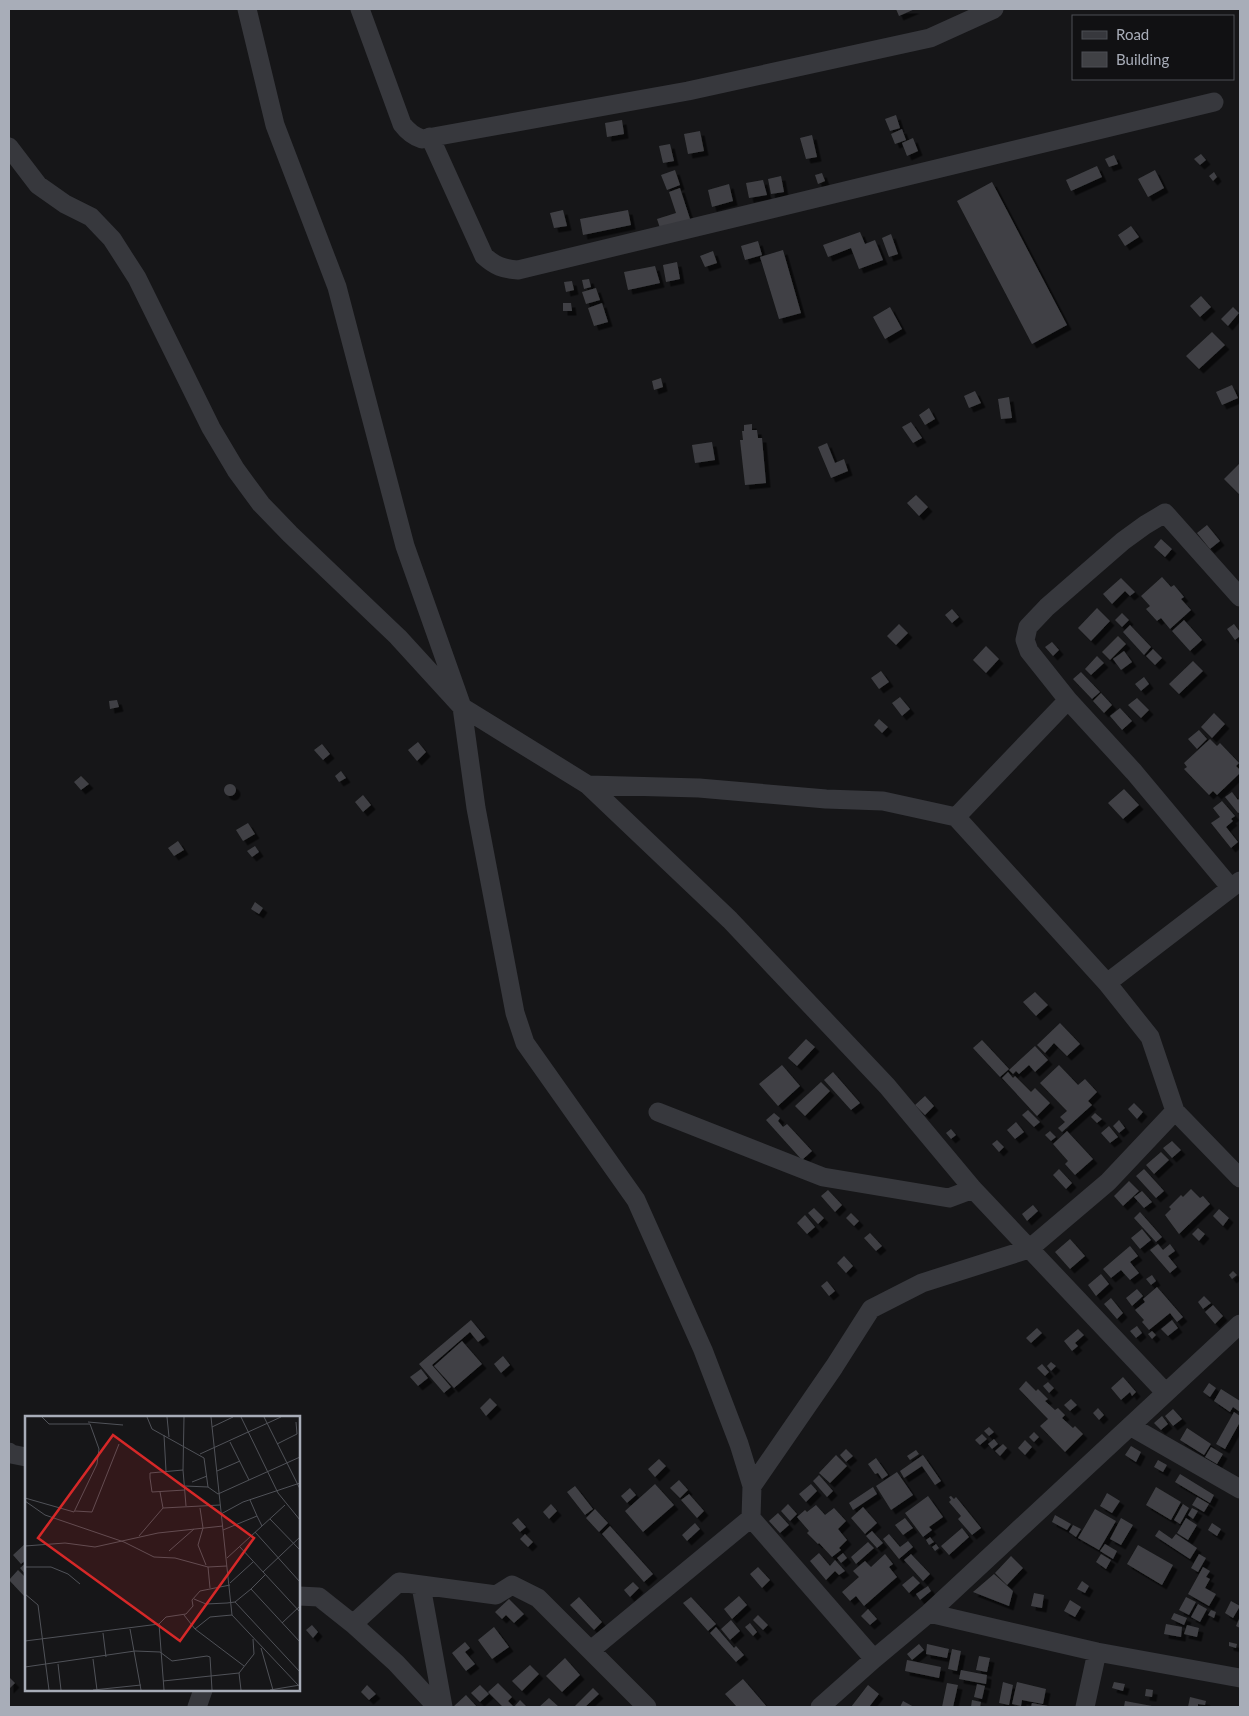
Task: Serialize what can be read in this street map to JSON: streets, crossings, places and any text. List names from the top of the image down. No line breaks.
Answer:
{"legend":["Road","Building"]}
